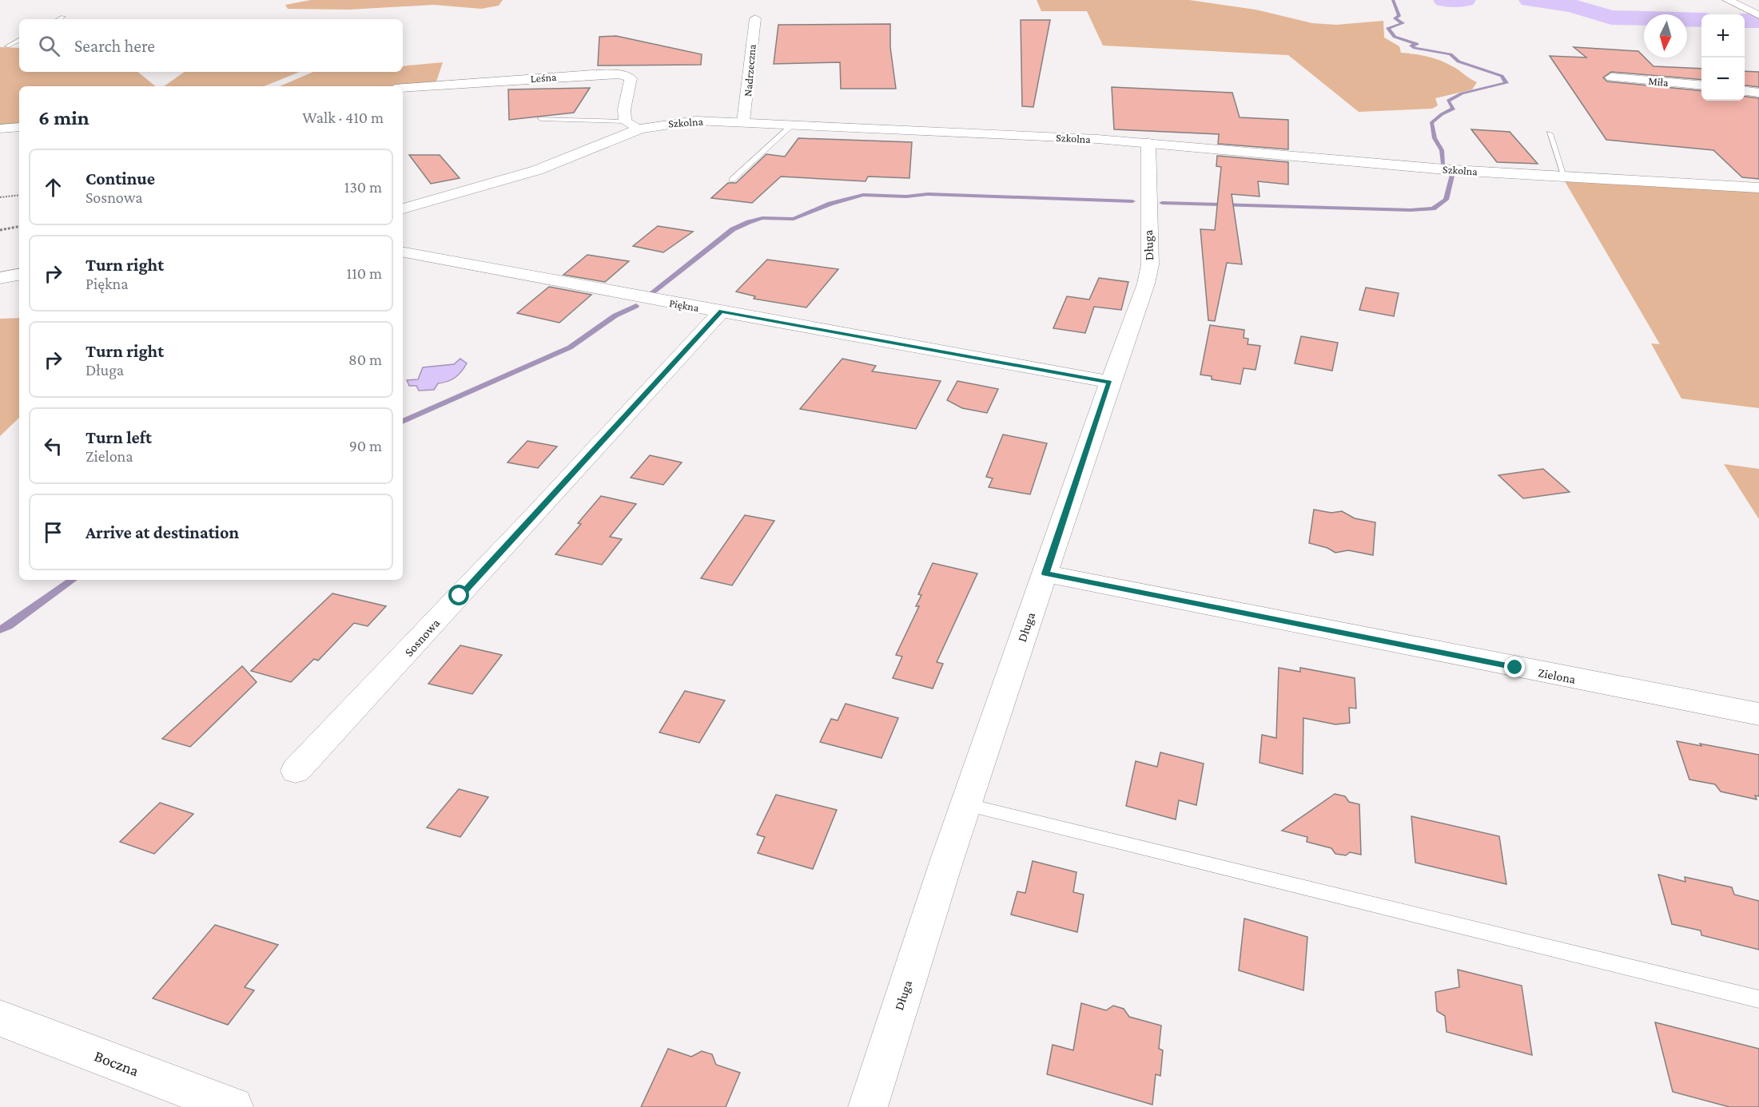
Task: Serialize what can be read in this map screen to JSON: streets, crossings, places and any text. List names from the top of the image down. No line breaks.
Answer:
{"streets":{"street":["Nadrzeczna","Leśna","Miła","Szkolna","Długa","Piękna","Sosnowa","Zielona","Boczna"]},"crossings":[["Nadrzeczna","Szkolna"],["Szkolna","Długa"],["Długa","Piękna"],["Długa","Zielona"],["Piękna","Sosnowa"]],"north":"bottom","page":{"map_buttons":["+","−"],"search":"Search here","heading":["6 min","Walk · 410 m"],"list":[["Continue","Sosnowa","130 m"],["Turn right","Piękna","110 m"],["Turn right","Długa","80 m"],["Turn left","Zielona","90 m"],"Arrive at destination"]}}
